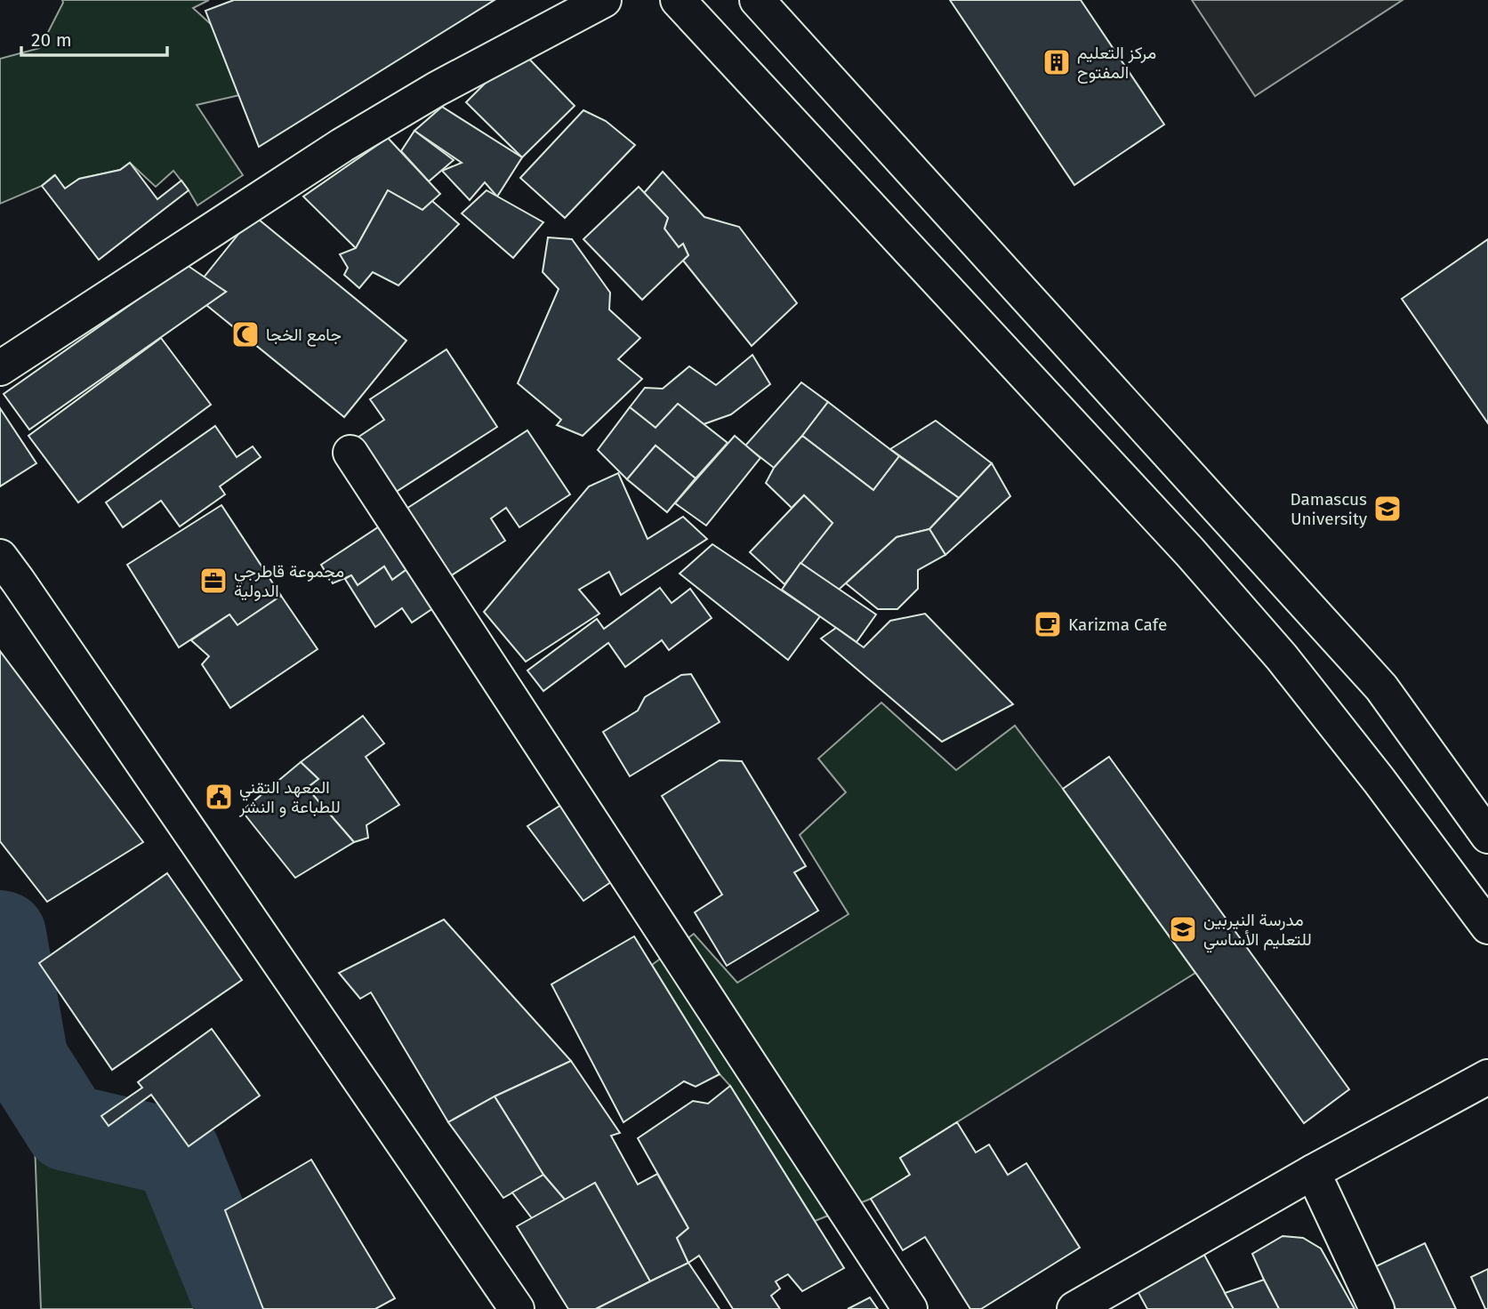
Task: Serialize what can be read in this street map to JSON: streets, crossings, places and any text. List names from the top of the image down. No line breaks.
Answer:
{"places":{"building":["مركز التعليم المفتوح"],"mosque":["جامع الخجا"],"school or university":["Damascus University","مدرسة النيربين للتعليم الأساسي"],"office":["مجموعة قاطرجي الدولية"],"cafe":["Karizma Cafe"],"public building":["المعهد التقني للطباعة و النشر"]},"scale_bar":"20 m"}
